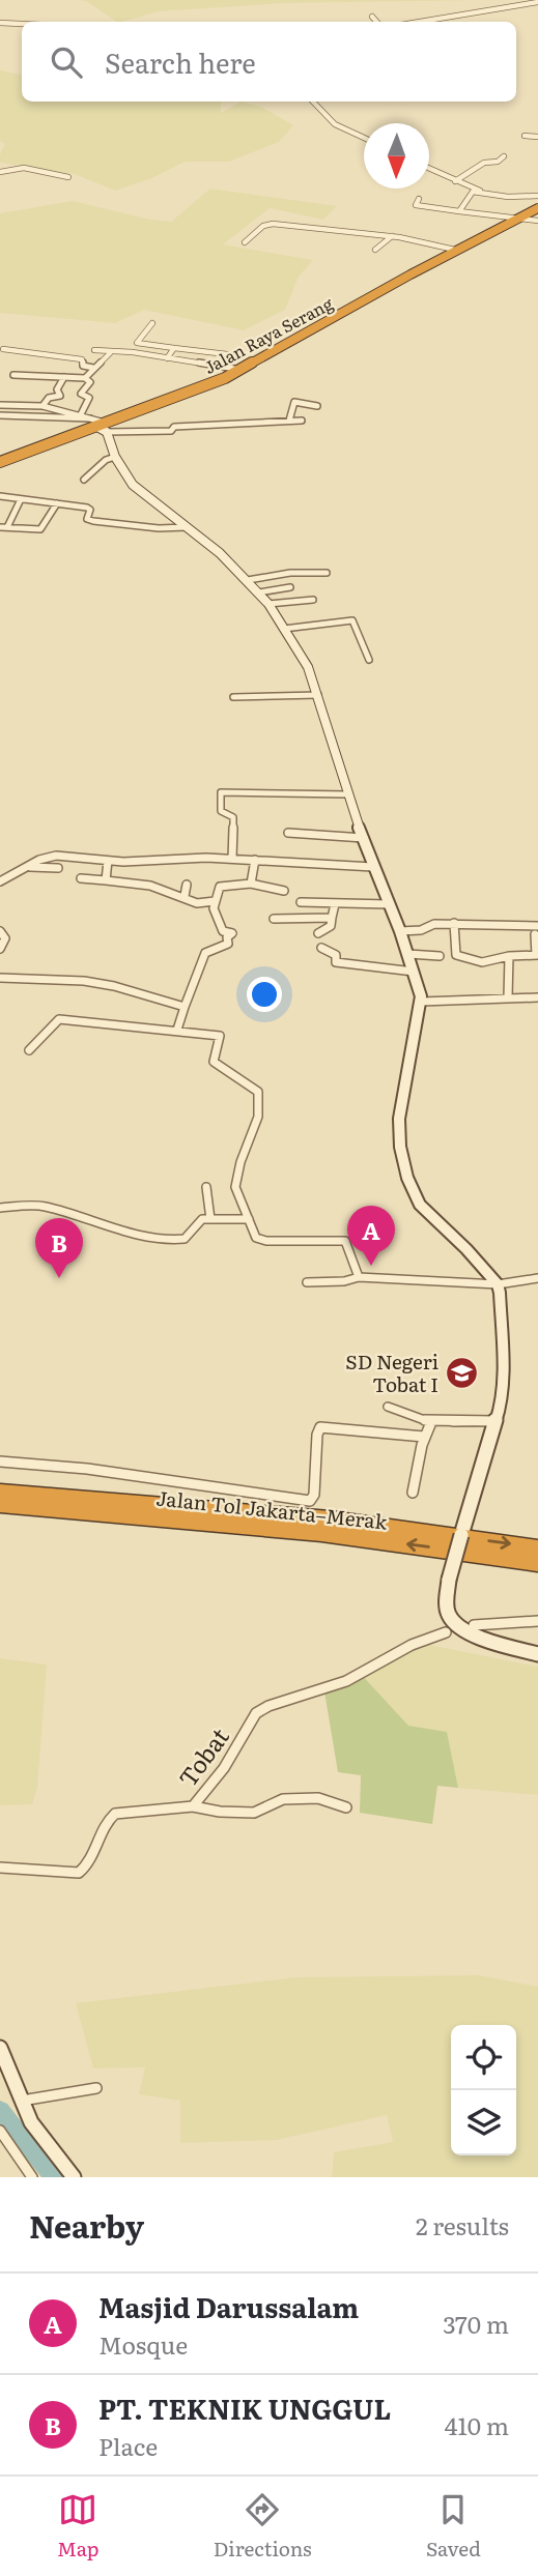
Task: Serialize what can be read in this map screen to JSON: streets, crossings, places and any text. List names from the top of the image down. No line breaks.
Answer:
{"streets":{"highway":["Jalan Raya Serang","Jalan Tol Jakarta–Merak"],"street":["Tobat"]},"places":{"school or university":["SD Negeri Tobat I"]},"north":"bottom","page":{"search":"Search here","pins":["A","B"],"heading":["Nearby","2 results"],"list":[{"mark":"A","name":"Masjid Darussalam","note":"Mosque","value":"370 m"},{"mark":"B","name":"PT. TEKNIK UNGGUL","note":"Place","value":"410 m"}],"nav":["Map","Directions","Saved"]}}
